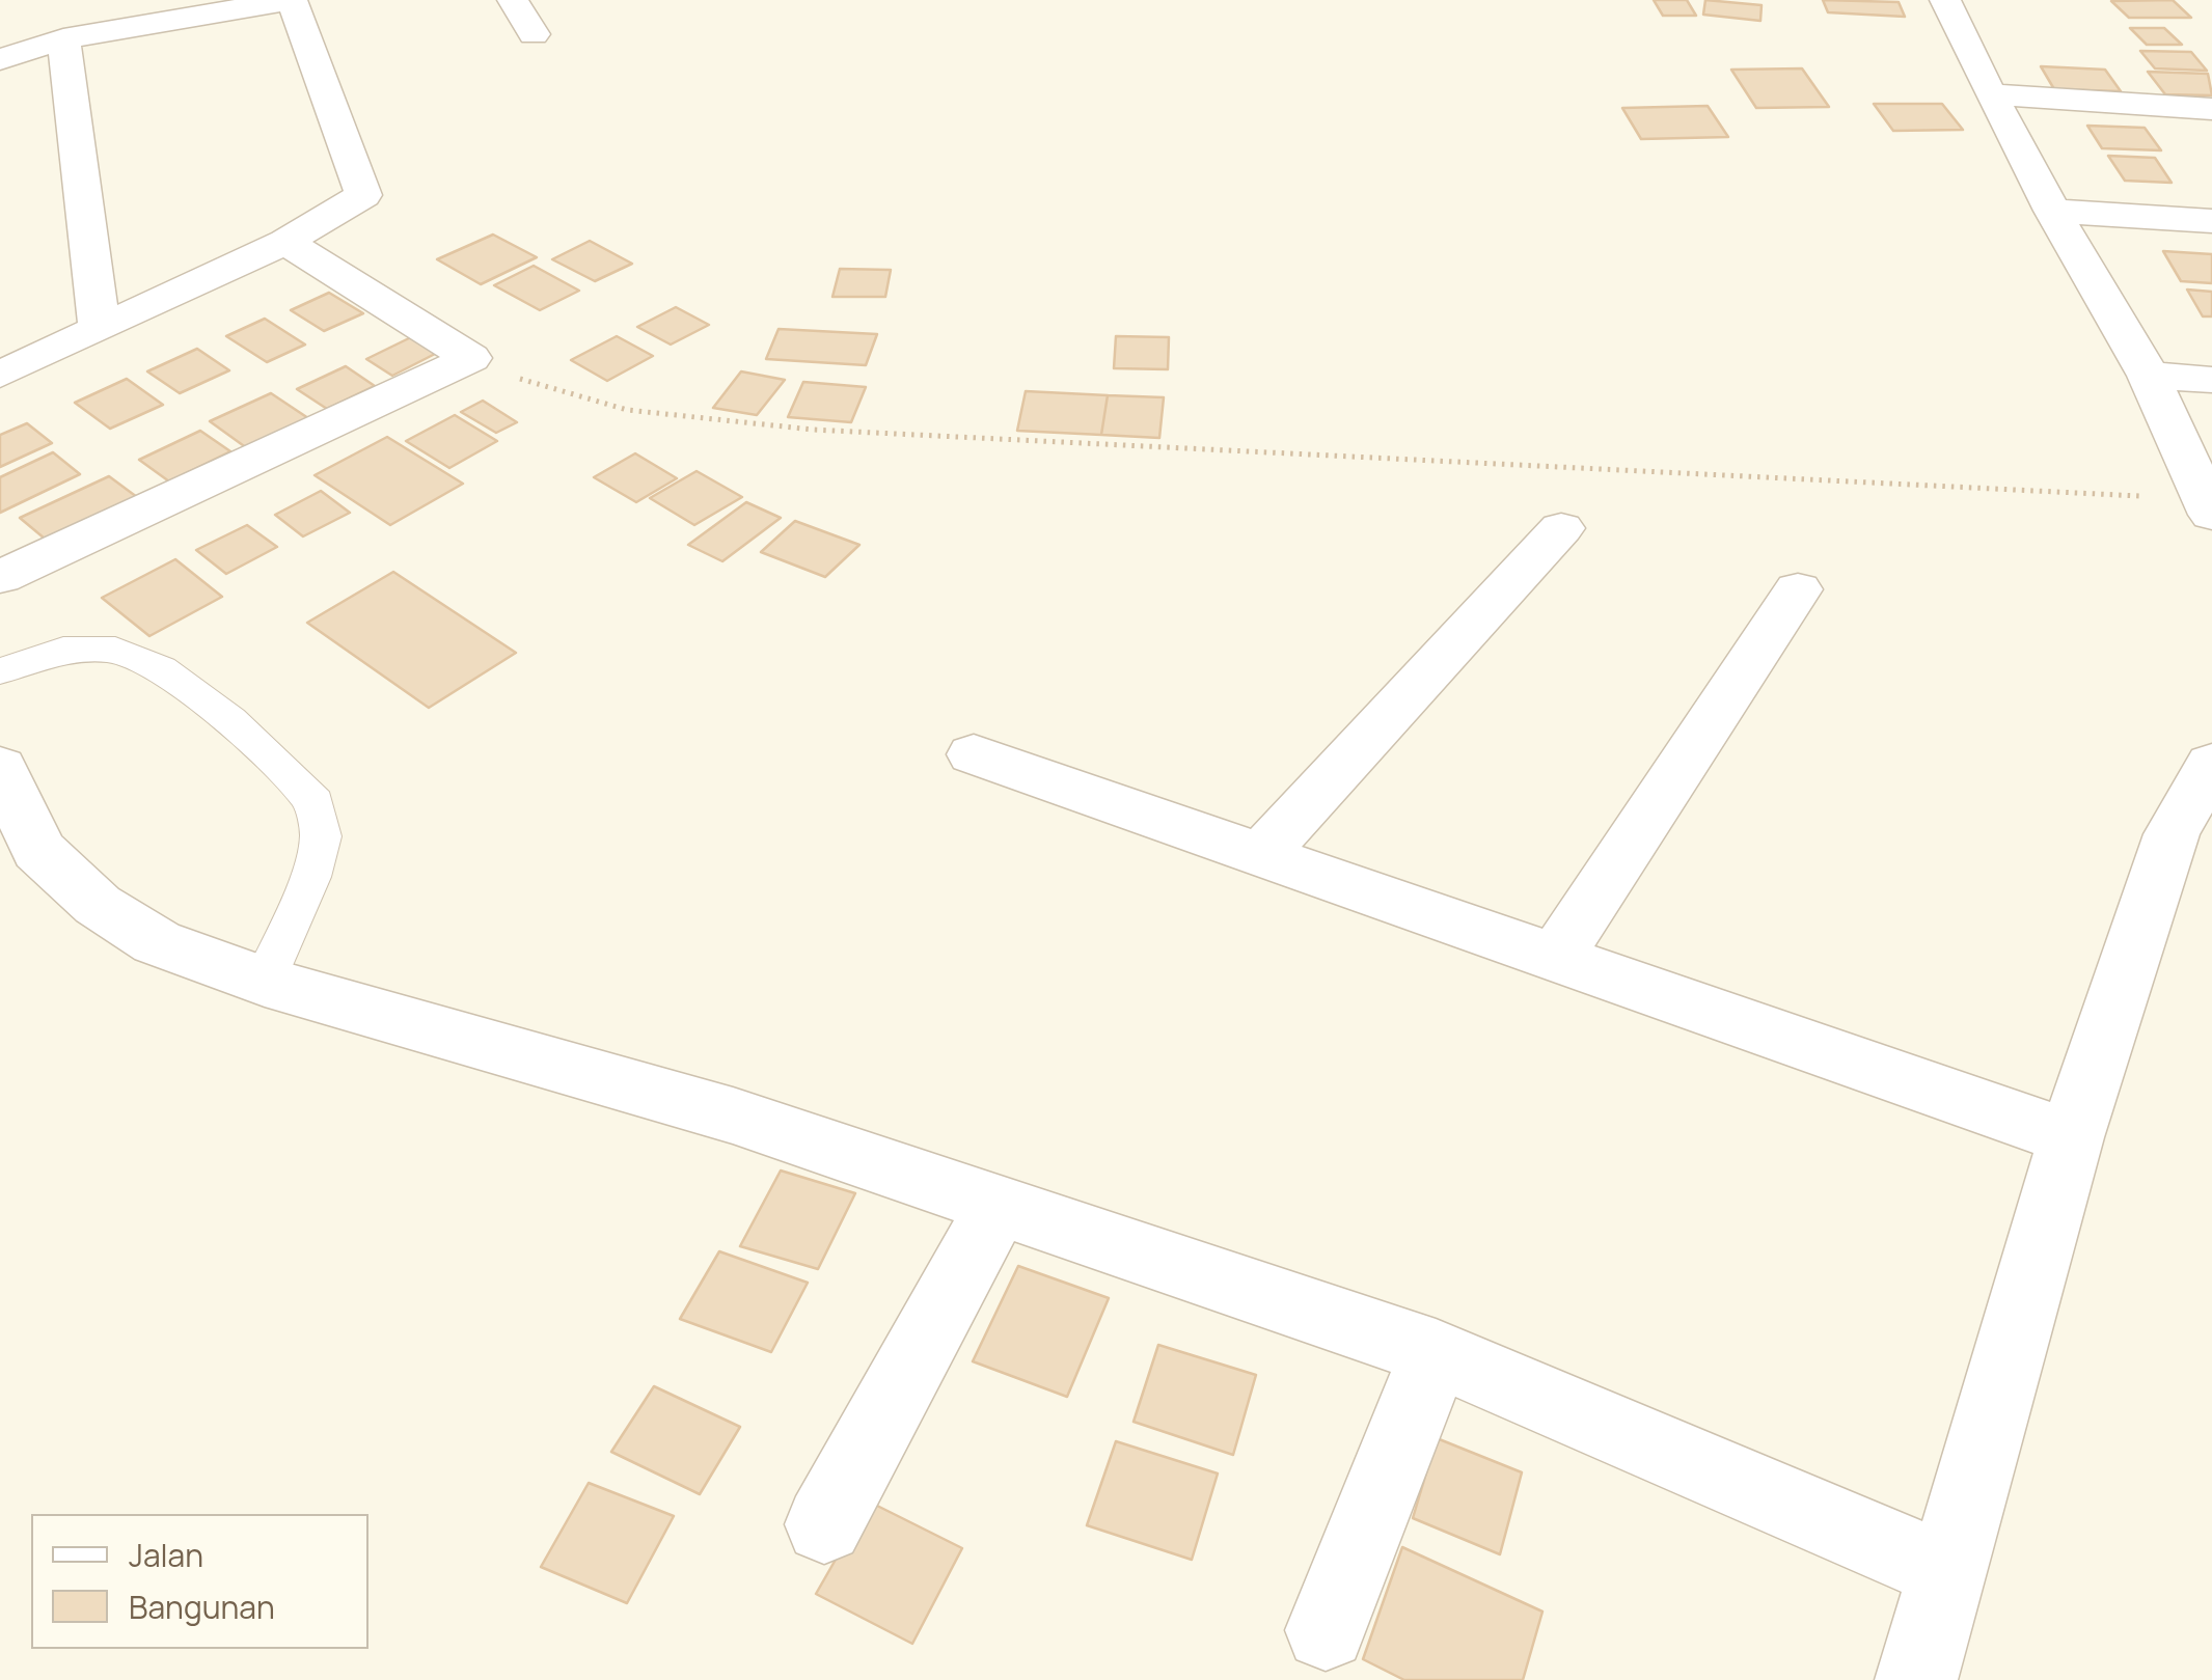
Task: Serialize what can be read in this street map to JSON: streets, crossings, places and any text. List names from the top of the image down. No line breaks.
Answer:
{"legend":["Jalan","Bangunan"]}
